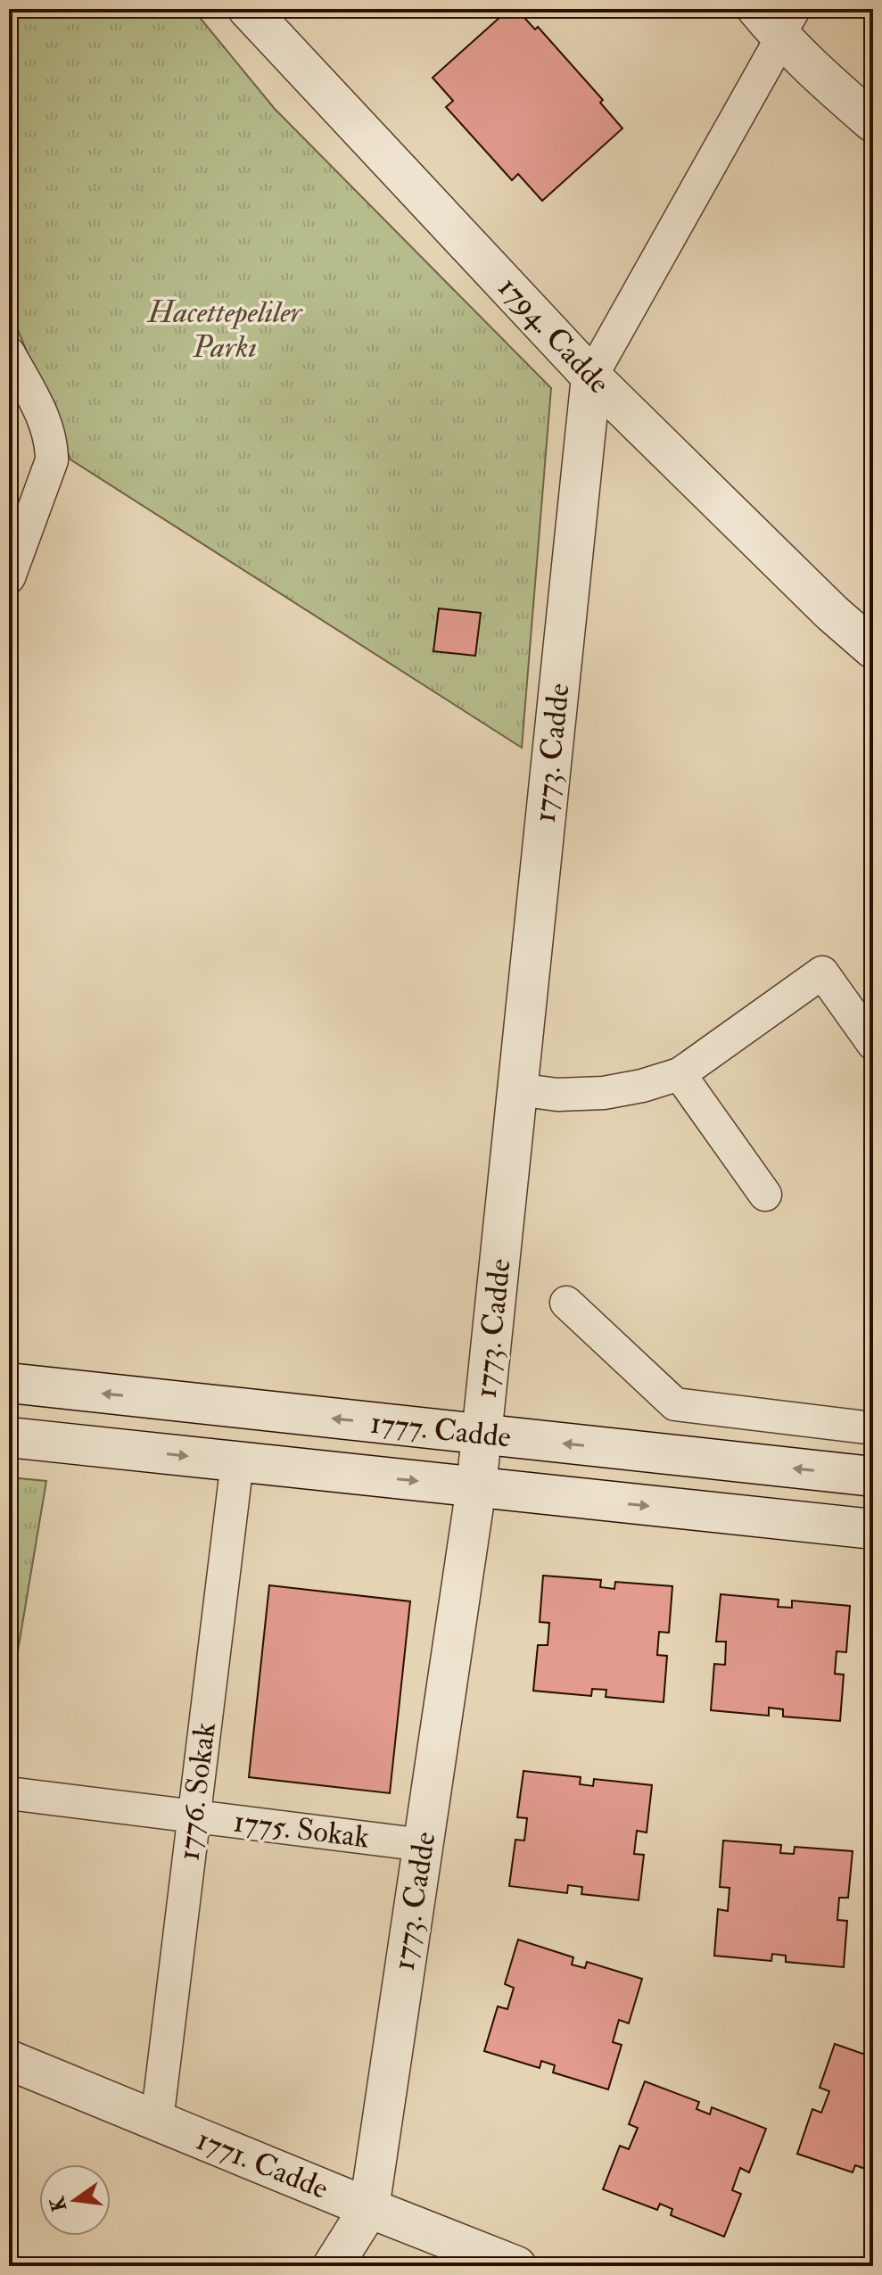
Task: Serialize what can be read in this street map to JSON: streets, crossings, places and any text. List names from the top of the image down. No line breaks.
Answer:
{"streets":{"street":["1794. Cadde","1773. Cadde","1777. Cadde","1776. Sokak","1775. Sokak","1771. Cadde"]},"crossings":[["1794. Cadde","1773. Cadde"],["1773. Cadde","1777. Cadde"],["1773. Cadde","1775. Sokak"],["1773. Cadde","1771. Cadde"],["1777. Cadde","1776. Sokak"],["1776. Sokak","1775. Sokak"],["1776. Sokak","1771. Cadde"]],"parks":["Hacettepeliler Parkı"],"north":"left"}
